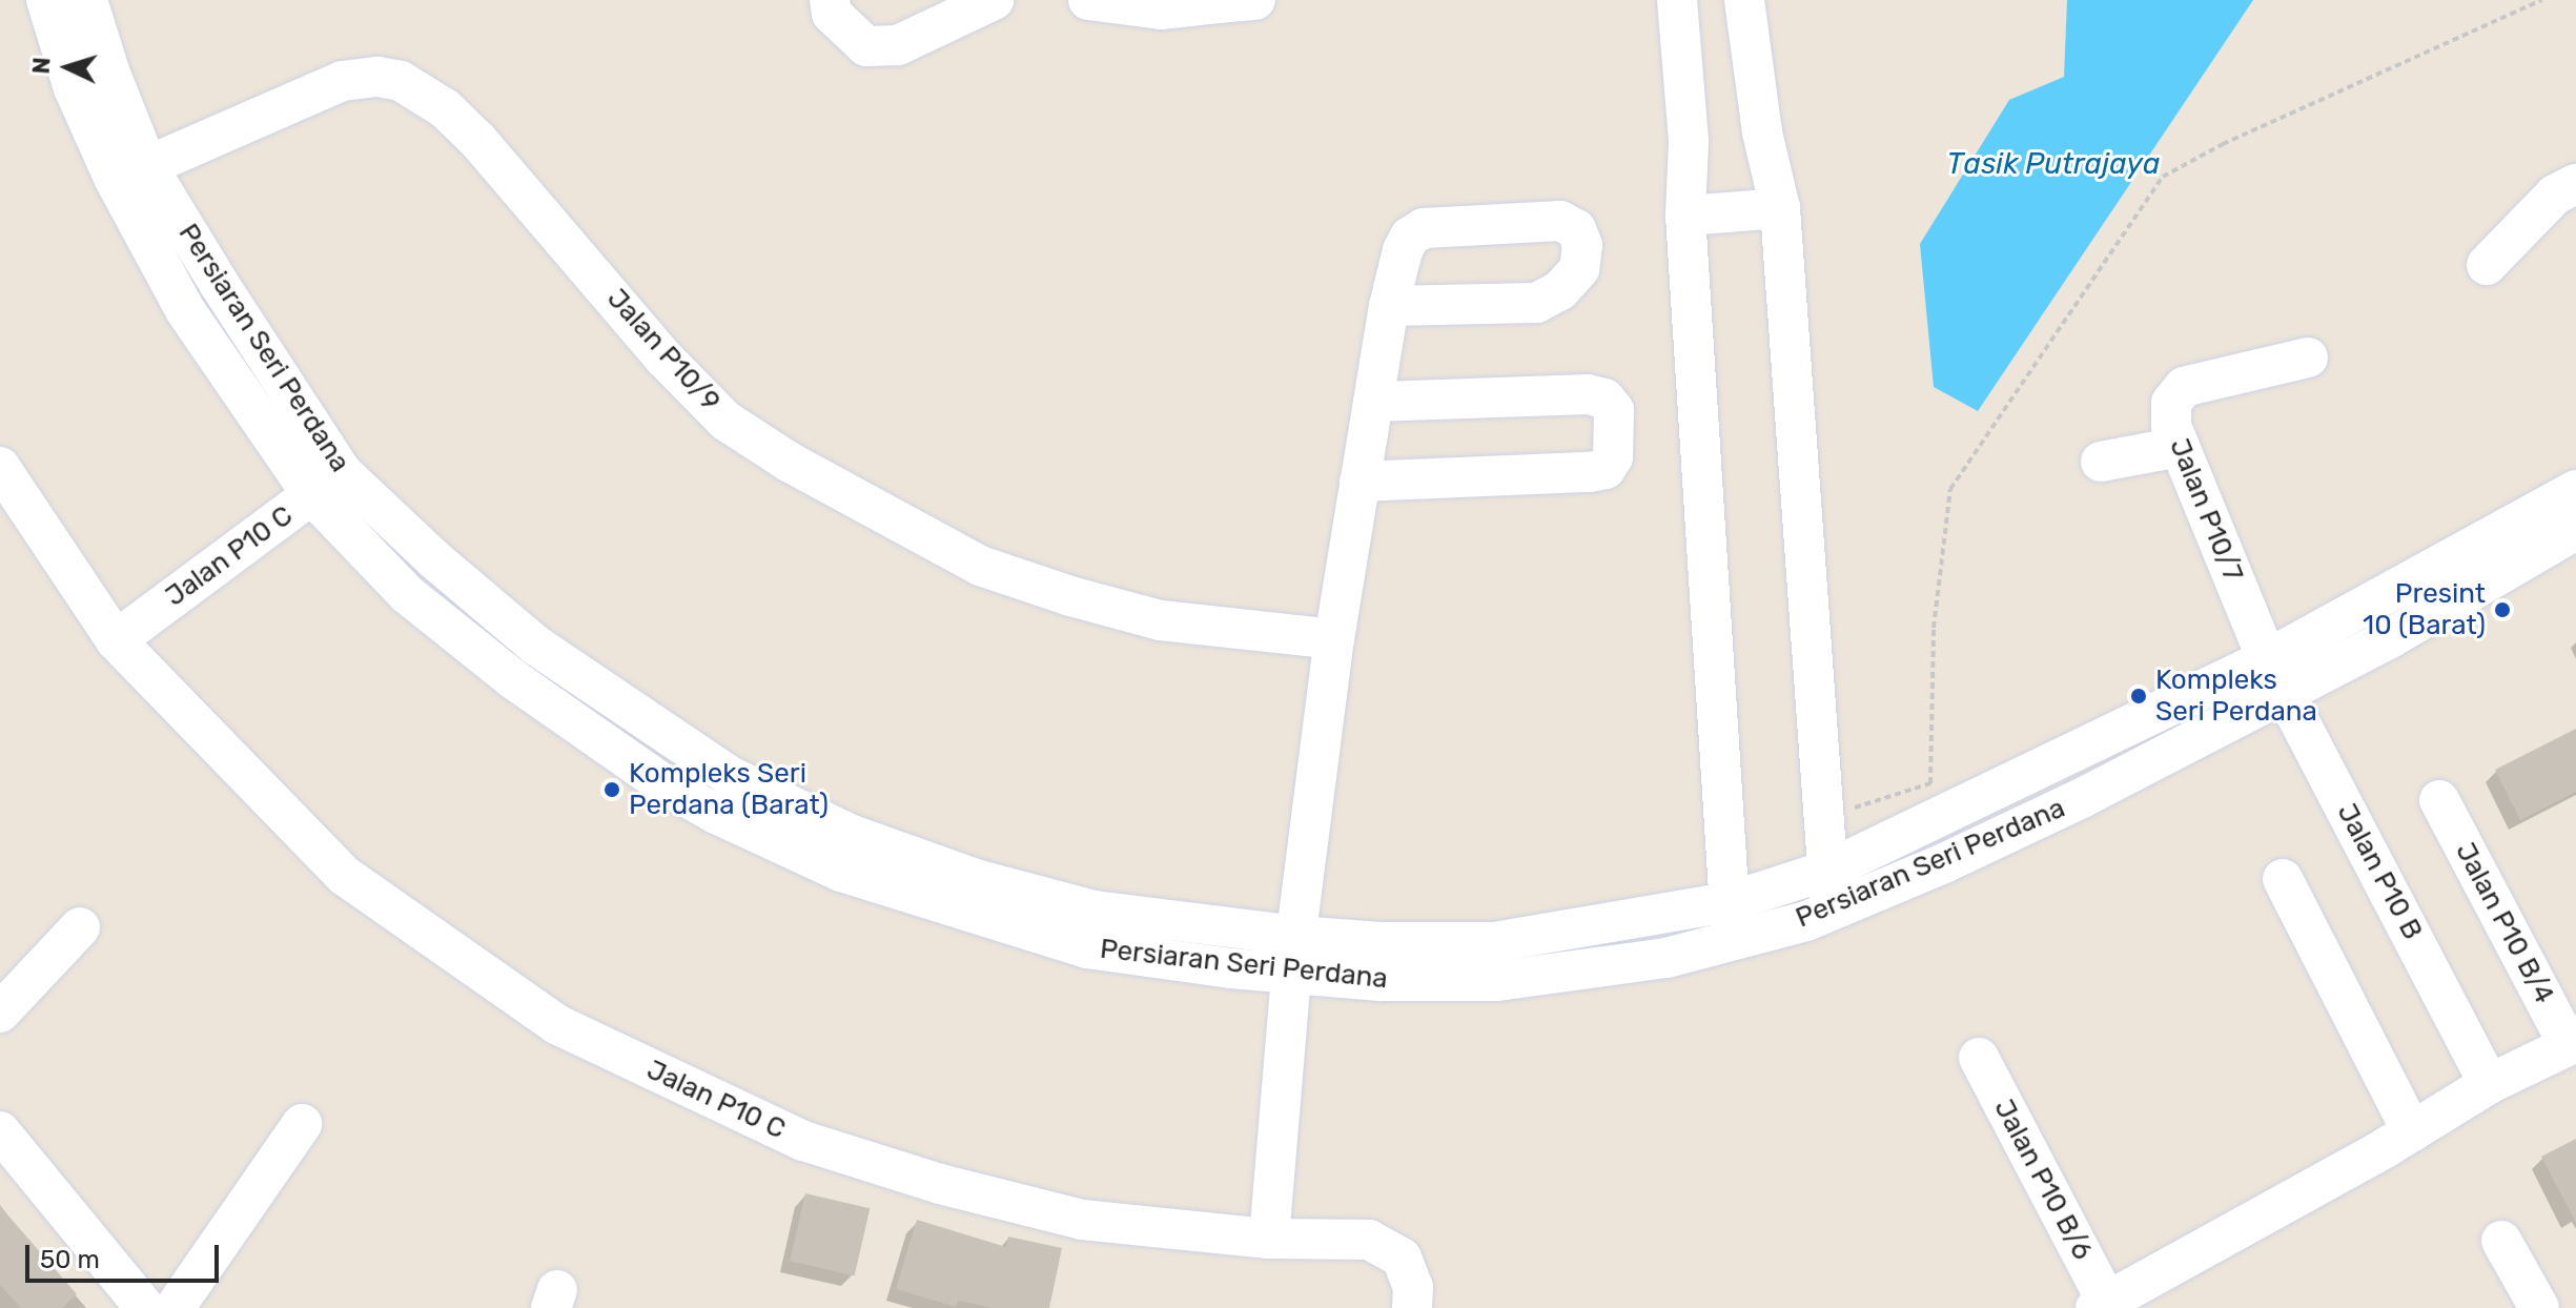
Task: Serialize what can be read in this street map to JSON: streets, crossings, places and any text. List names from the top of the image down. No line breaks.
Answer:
{"streets":{"street":["Persiaran Seri Perdana","Jalan P10/9","Jalan P10/7","Jalan P10 C","Jalan P10 B","Jalan P10 B/4","Jalan P10 B/6"]},"crossings":[["Persiaran Seri Perdana","Jalan P10/9"],["Persiaran Seri Perdana","Jalan P10/7"],["Persiaran Seri Perdana","Jalan P10 C"],["Persiaran Seri Perdana","Jalan P10 B"],["Jalan P10/7","Jalan P10 B"]],"water":["Tasik Putrajaya"],"places":["Presint 10 (Barat)","Kompleks Seri Perdana","Kompleks Seri Perdana (Barat)"],"scale_bar":"50 m","north":"left"}
